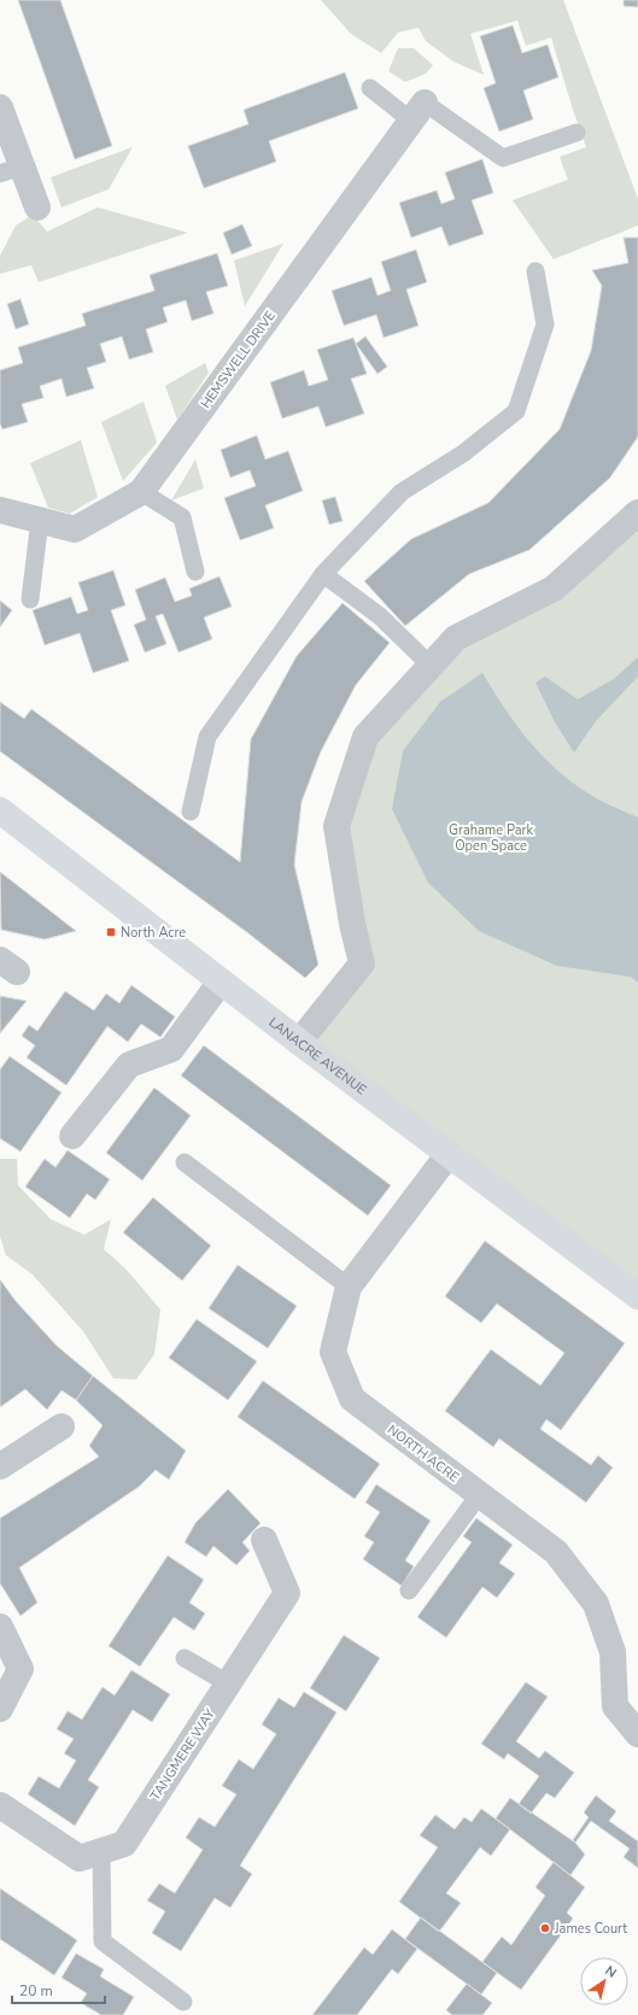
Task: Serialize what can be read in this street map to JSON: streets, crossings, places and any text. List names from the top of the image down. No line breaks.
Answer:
{"streets":{"street":["HEMSWELL DRIVE","LANACRE AVENUE","NORTH ACRE","TANGMERE WAY"]},"crossings":[["LANACRE AVENUE","NORTH ACRE"]],"parks":["Grahame Park Open Space"],"places":{"transit":["North Acre"],"other":["James Court"]},"scale_bar":"20 m","north":"top right"}
